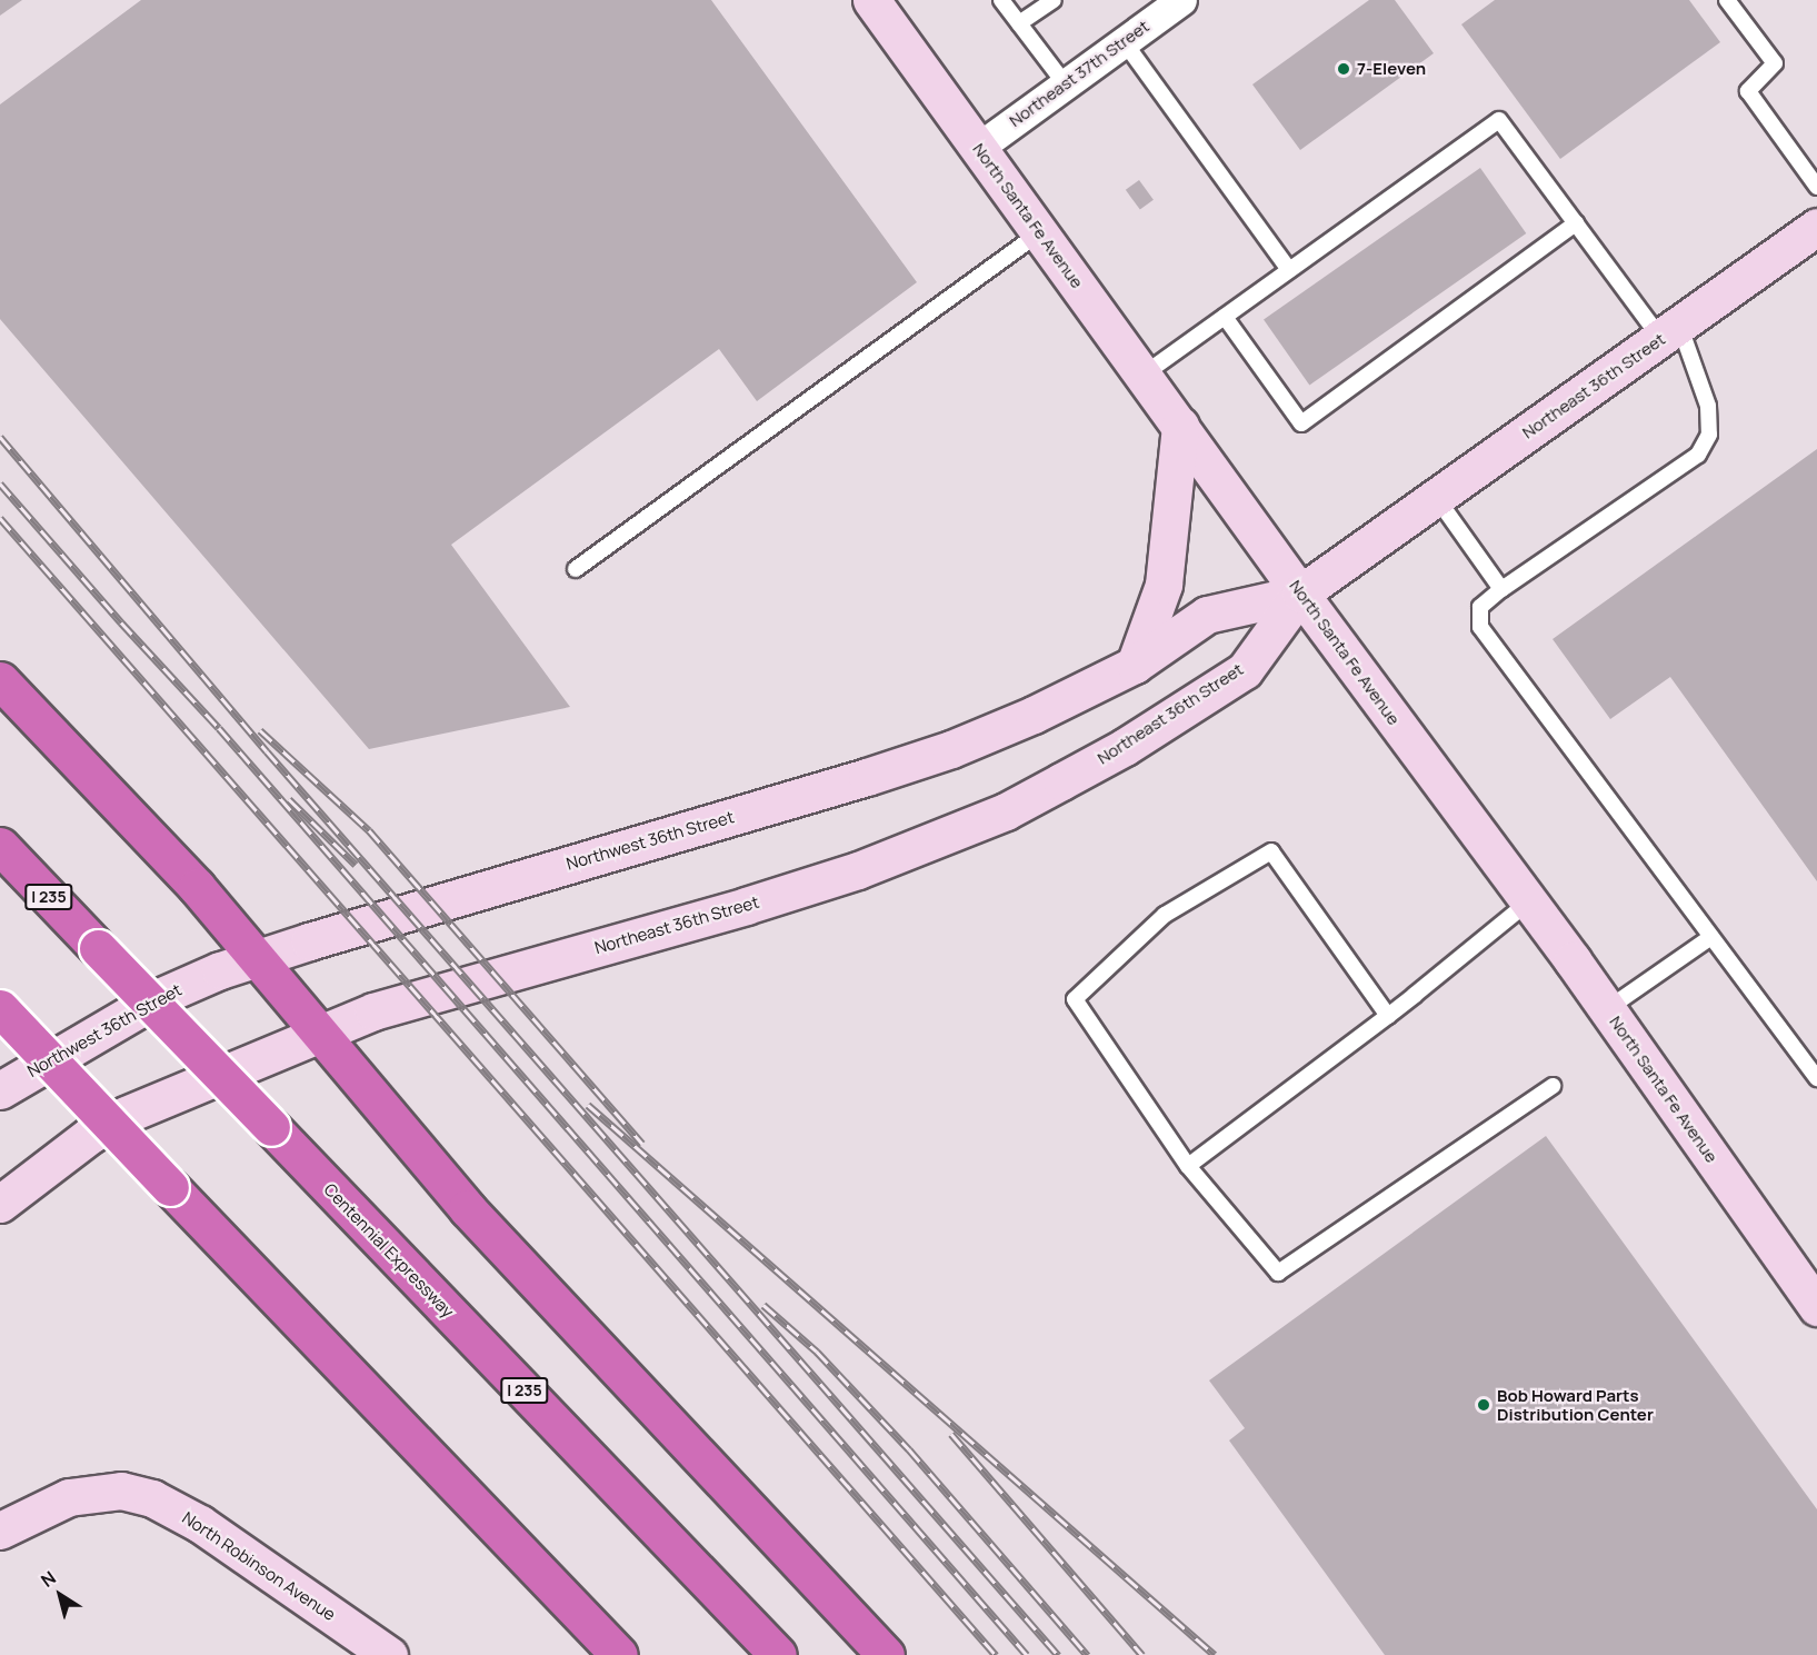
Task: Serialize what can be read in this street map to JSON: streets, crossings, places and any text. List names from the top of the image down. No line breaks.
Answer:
{"streets":{"highway":["I 235","Centennial Expressway"],"main road":["North Santa Fe Avenue","Northeast 36th Street","Northwest 36th Street","North Robinson Avenue"],"street":["Northeast 37th Street"]},"crossings":[["Northeast 37th Street","North Santa Fe Avenue"],["North Santa Fe Avenue","Northeast 36th Street"],["North Santa Fe Avenue","Northwest 36th Street"],["Northeast 36th Street","Northwest 36th Street"]],"places":["7-Eleven","Bob Howard Parts Distribution Center"],"north":"top left"}
